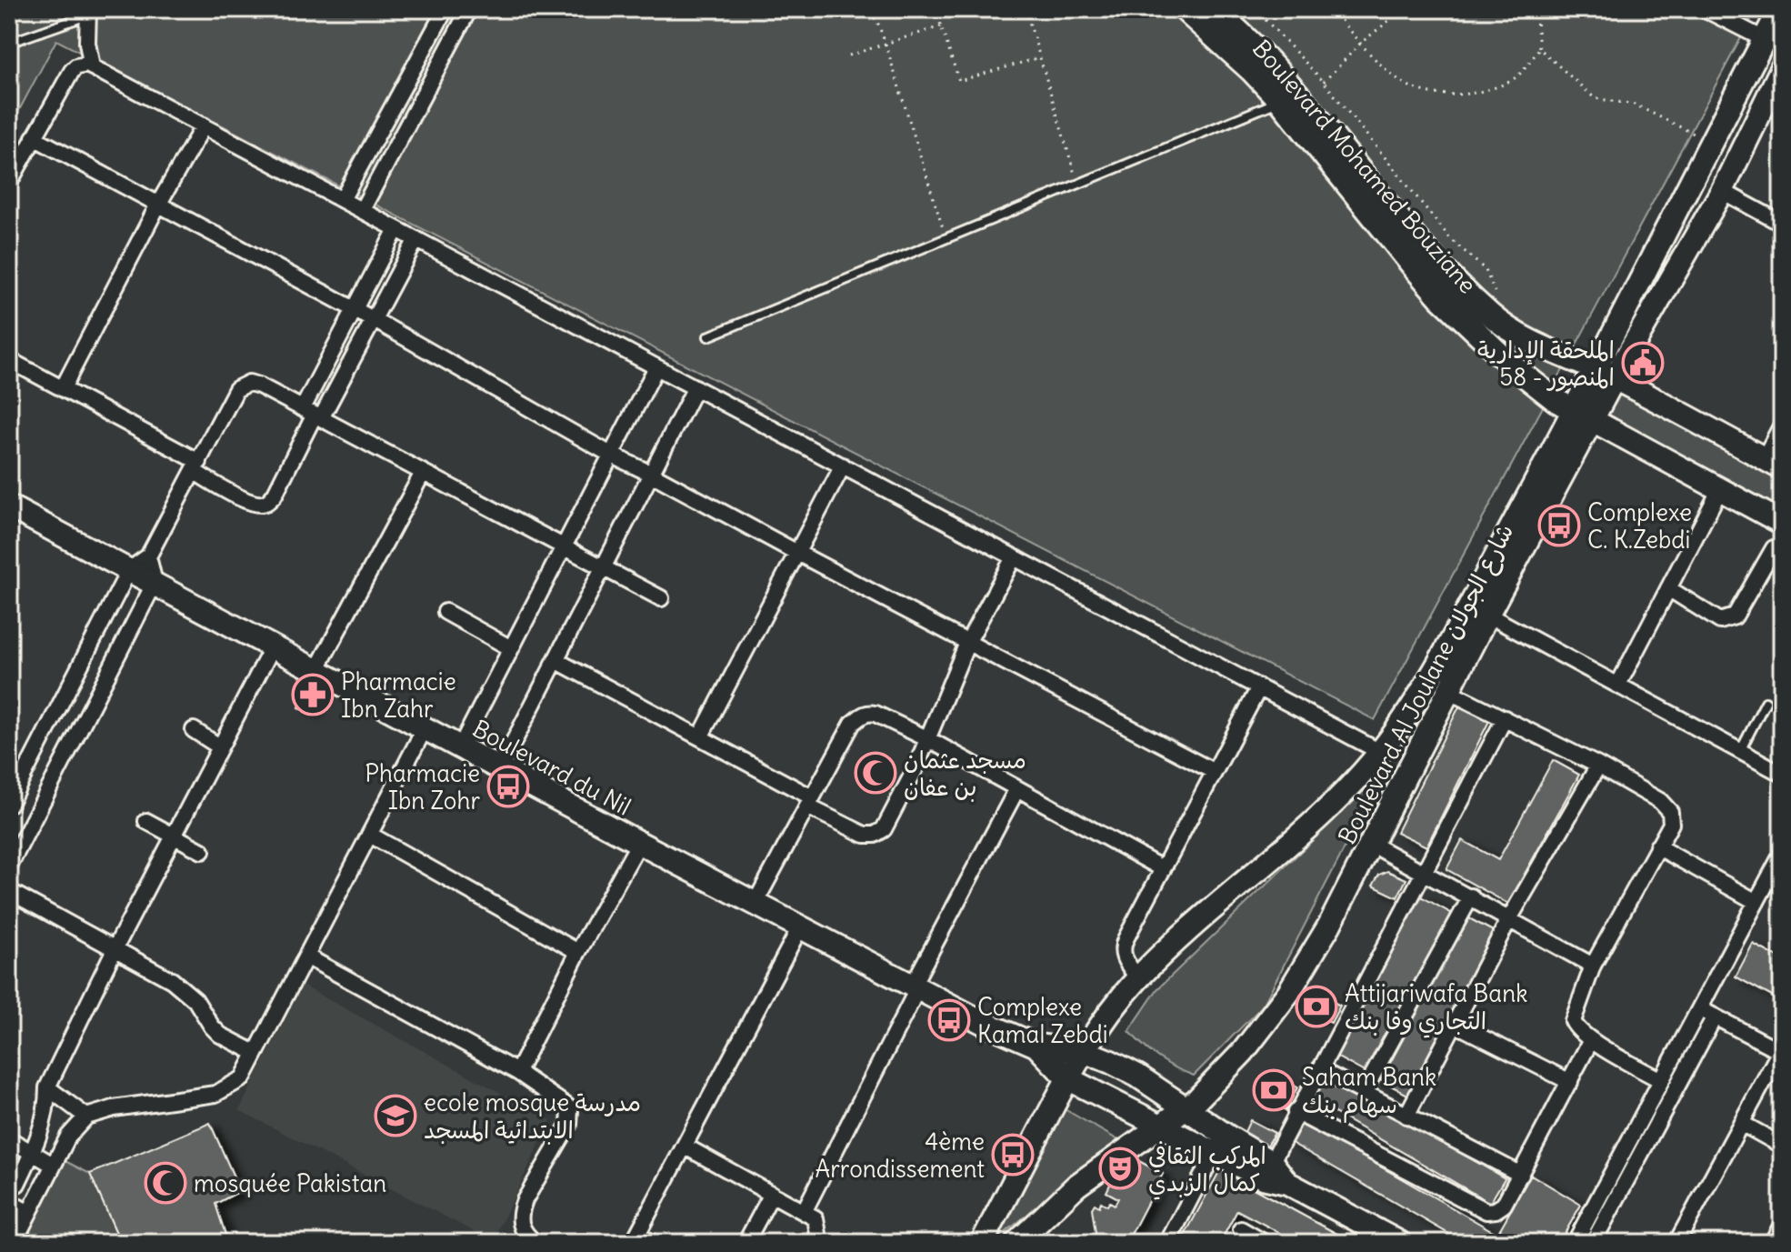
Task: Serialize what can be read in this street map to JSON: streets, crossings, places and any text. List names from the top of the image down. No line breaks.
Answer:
{"streets":{"street":["Boulevard Mohamed Bouziane","Boulevard Al Joulane شارع الجولان","Boulevard du Nil"]},"crossings":[["Boulevard Mohamed Bouziane","Boulevard Al Joulane شارع الجولان"],["Boulevard Al Joulane شارع الجولان","Boulevard du Nil"]],"places":{"public building":["الملحقة الإدارية 58 - المنصور"],"bus stop":["Complexe C. K.Zebdi","Pharmacie Ibn Zohr","Complexe Kamal Zebdi","4ème Arrondissement"],"pharmacy":["Pharmacie Ibn Zahr"],"mosque":["مسجد عثمان بن عفان","mosquée Pakistan"],"bank":["Attijariwafa Bank التجاري وفا بنك","Saham Bank سهام بنك"],"school or university":["ecole mosque مدرسة الابتدائية المسجد"],"theatre":["المركب الثقافي كمال الزبدي"]}}
